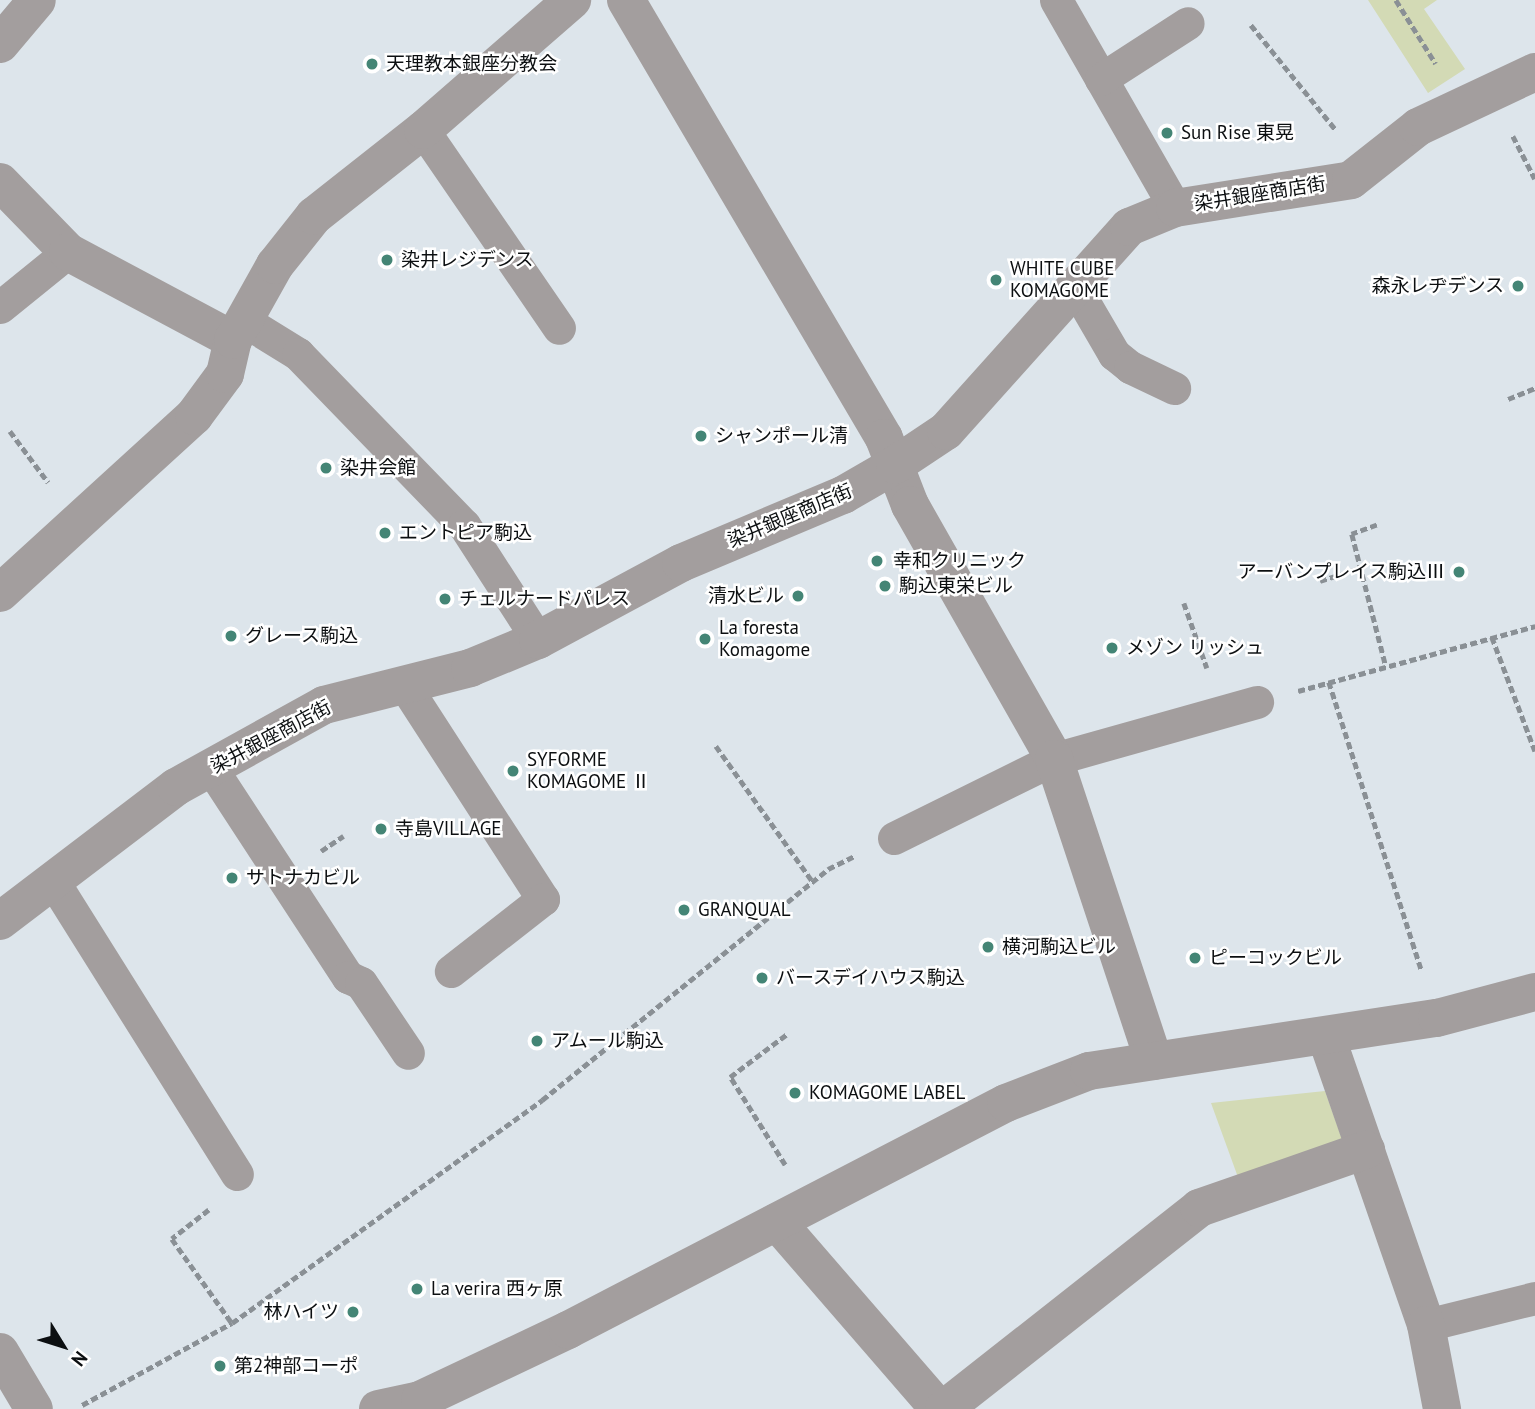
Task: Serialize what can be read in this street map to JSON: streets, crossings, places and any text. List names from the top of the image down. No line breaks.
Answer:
{"streets":{"street":["染井銀座商店街"]},"places":["天理教本銀座分教会","Sun Rise 東晃","染井レジデンス","WHITE CUBE KOMAGOME","森永レヂデンス","シャンポール清","染井会館","エントピア駒込","幸和クリニック","アーバンプレイス駒込Ⅲ","駒込東栄ビル","清水ビル","チェルナードパレス","グレース駒込","La foresta Komagome","メゾン リッシュ","SYFORME KOMAGOME Ⅱ","寺島VILLAGE","サトナカビル","GRANQUAL","横河駒込ビル","ピーコックビル","バースデイハウス駒込","アムール駒込","KOMAGOME LABEL","La verira 西ヶ原","林ハイツ","第2神部コーポ"],"north":"bottom right"}
